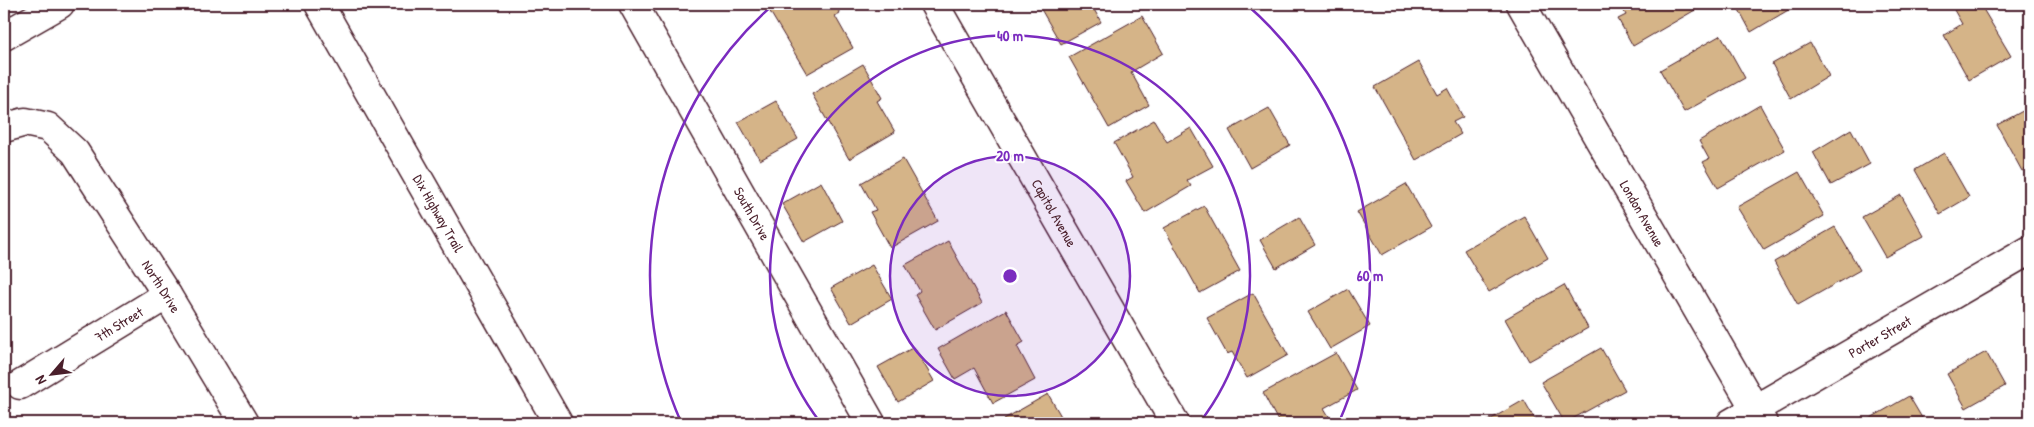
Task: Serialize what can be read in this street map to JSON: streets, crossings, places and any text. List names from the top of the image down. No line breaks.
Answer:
{"streets":{"street":["Dix Highway Trail","South Drive","Capitol Avenue","London Avenue","North Drive","7th Street","Porter Street"]},"crossings":[["London Avenue","Porter Street"],["North Drive","7th Street"]],"north":"bottom left","rings":["40 m","20 m","60 m"]}
